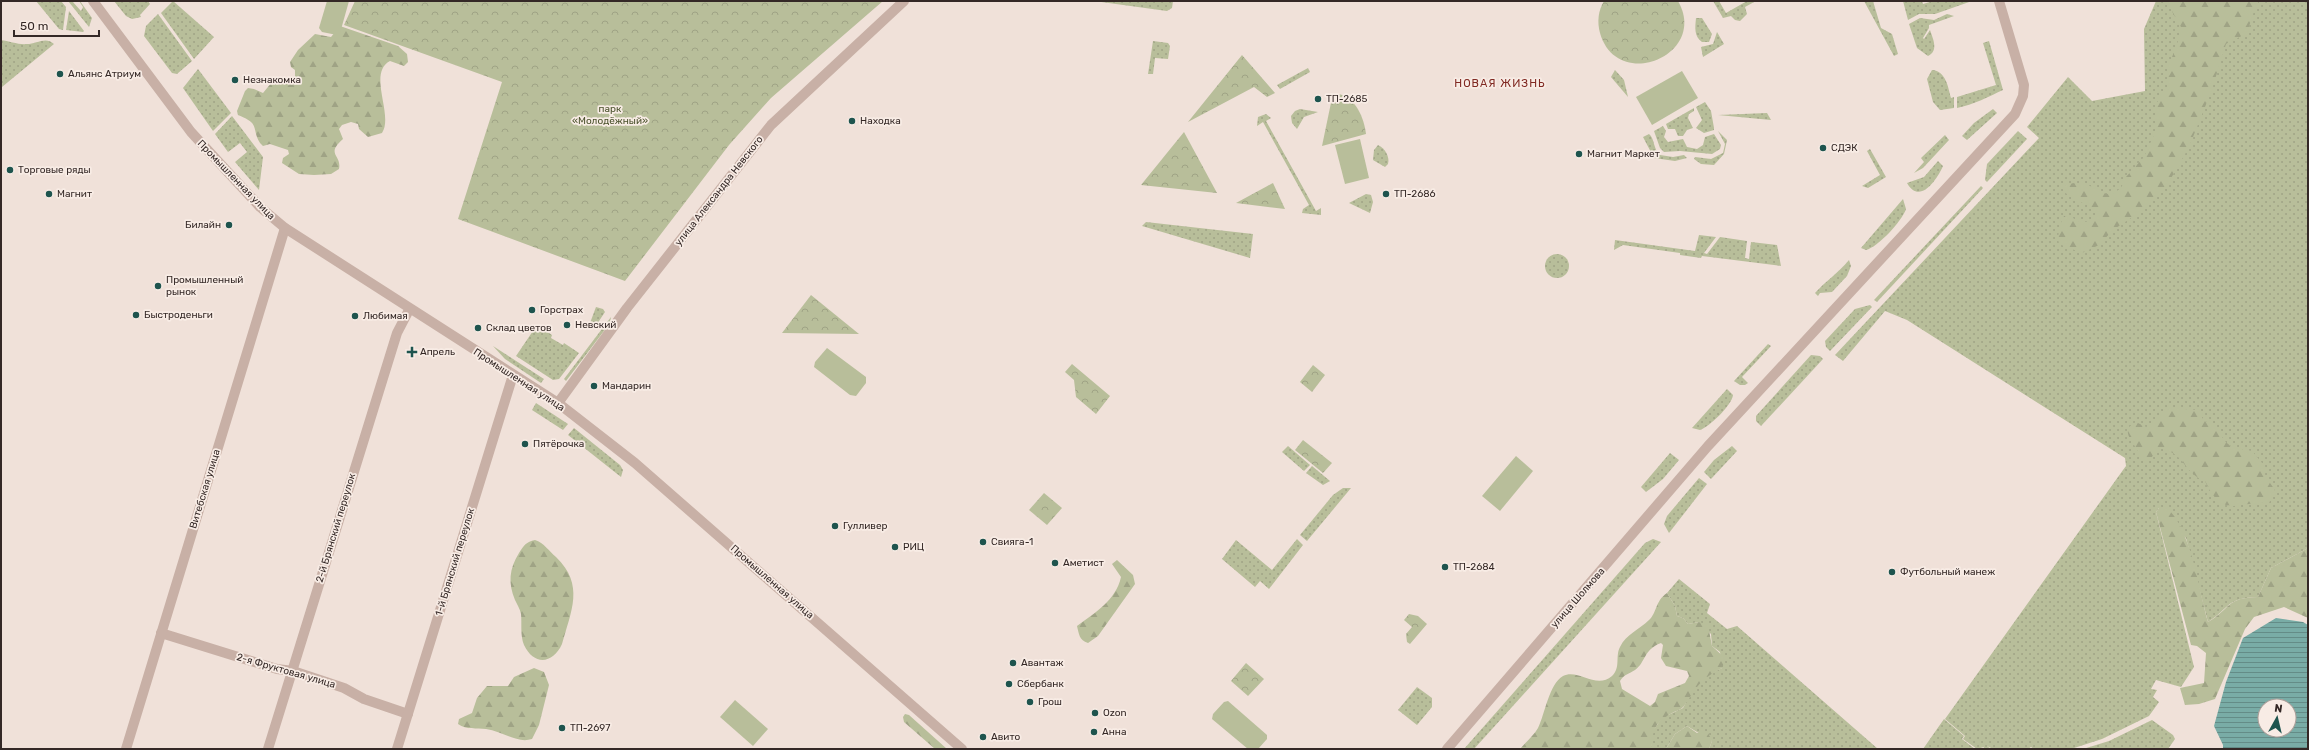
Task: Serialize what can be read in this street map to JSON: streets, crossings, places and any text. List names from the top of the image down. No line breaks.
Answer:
{"streets":{"street":["Промышленная улица","улица Александра Невского","Витебская улица","2-й Брянский переулок","1-й Брянский переулок","улица Шолмова","2-я Фруктовая улица"]},"crossings":[["Промышленная улица","улица Александра Невского"],["Промышленная улица","Витебская улица"],["Промышленная улица","2-й Брянский переулок"],["Промышленная улица","1-й Брянский переулок"],["Витебская улица","2-я Фруктовая улица"],["2-й Брянский переулок","2-я Фруктовая улица"],["1-й Брянский переулок","2-я Фруктовая улица"]],"districts":["НОВАЯ ЖИЗНЬ"],"parks":["парк «Молодёжный»"],"places":{"other":["Альянс Атриум","Незнакомка","ТП-2685","Находка","СДЭК","Магнит Маркет","Торговые ряды","Магнит","ТП-2686","Билайн","Промышленный рынок","Горстрах","Быстроденьги","Любимая","Невский","Склад цветов","Мандарин","Пятёрочка","Гулливер","Свияга-1","РИЦ","Аметист","ТП-2684","Футбольный манеж","Авантаж","Сбербанк","Грош","Ozon","ТП-2697","Анна","Авито"],"health":["Апрель"]},"scale_bar":"50 m","north":"top"}
